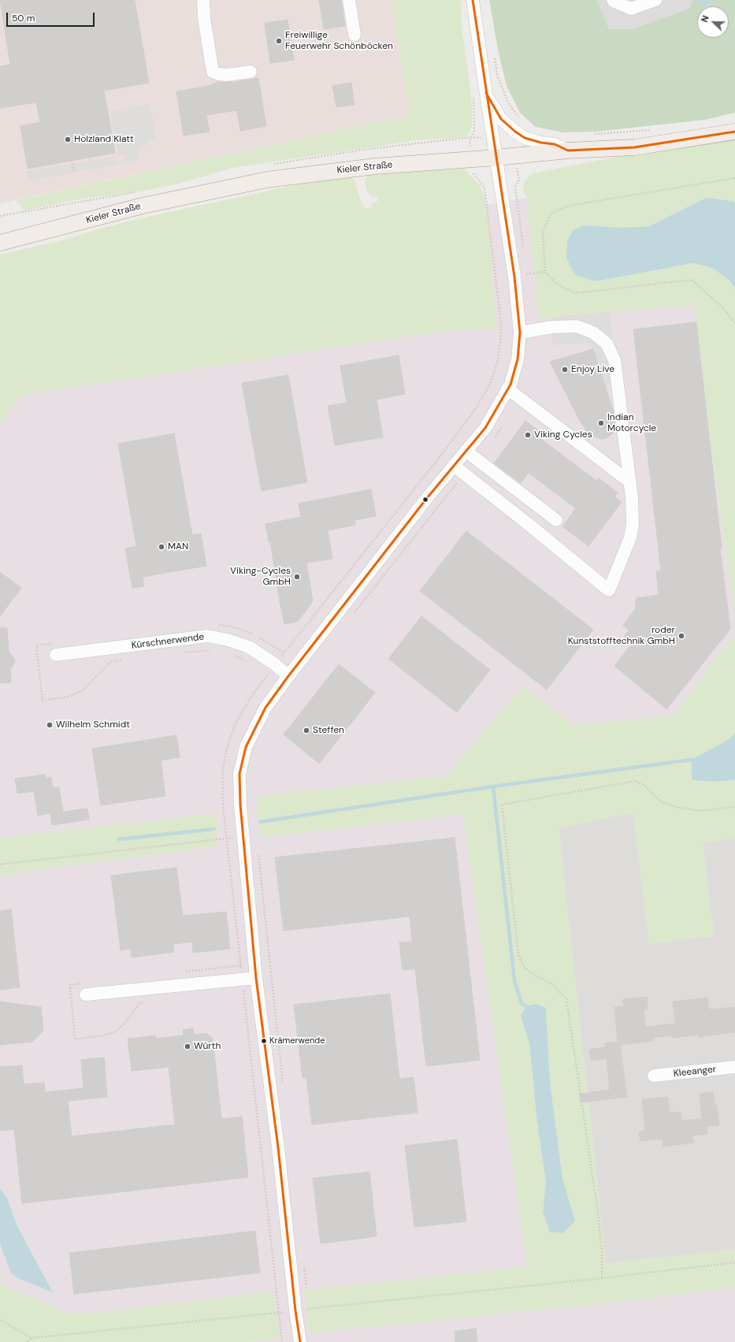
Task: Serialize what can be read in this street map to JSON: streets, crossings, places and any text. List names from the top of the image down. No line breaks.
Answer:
{"streets":{"main road":["Kieler Straße"],"street":["Kürschnerwende","Kleeanger"]},"places":["Freiwillige Feuerwehr Schönböcken","Holzland Klatt","Enjoy Live","Indian Motorcycle","Viking Cycles","MAN","Viking-Cycles GmbH","roder Kunststofftechnik GmbH","Wilhelm Schmidt","Steffen","Krämerwende","Würth"],"scale_bar":"50 m","north":"left"}
